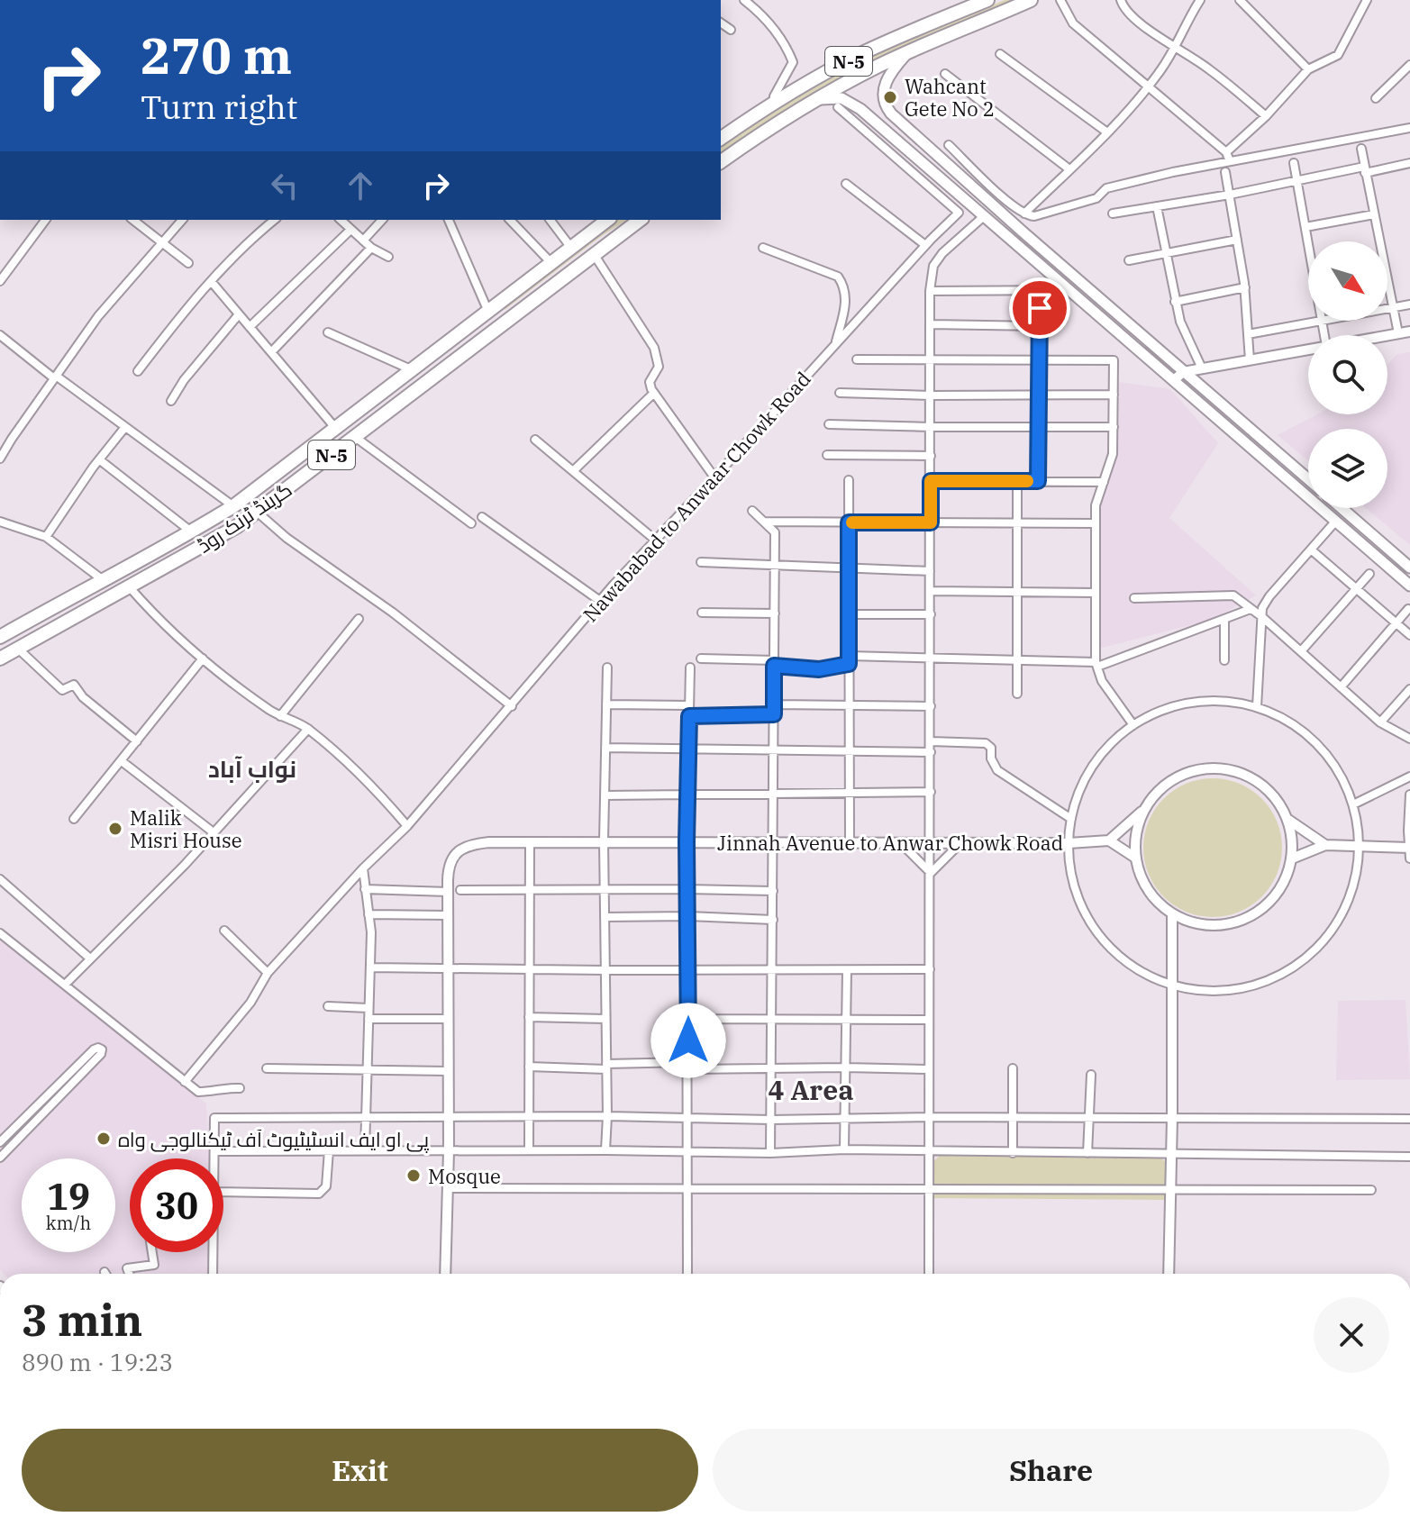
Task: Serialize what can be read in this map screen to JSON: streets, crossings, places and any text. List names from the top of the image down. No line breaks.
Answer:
{"streets":{"highway":["N-5","گرینڈ ٹرنک روڈ"],"street":["Nawababad to Anwaar Chowk Road","Jinnah Avenue to Anwar Chowk Road"]},"districts":["نواب آباد","4 Area"],"places":["Wahcant Gete No 2","Malik Misri House","پی او ایف انسٹیٹیوٹ آف ٹیکنالوجی واہ","Mosque"],"north":"bottom right","page":{"turn":["270 m","Turn right"],"speed":"19 km/h","limit":"30","heading":["3 min","890 m · 19:23"],"buttons":["Exit","Share"]}}
